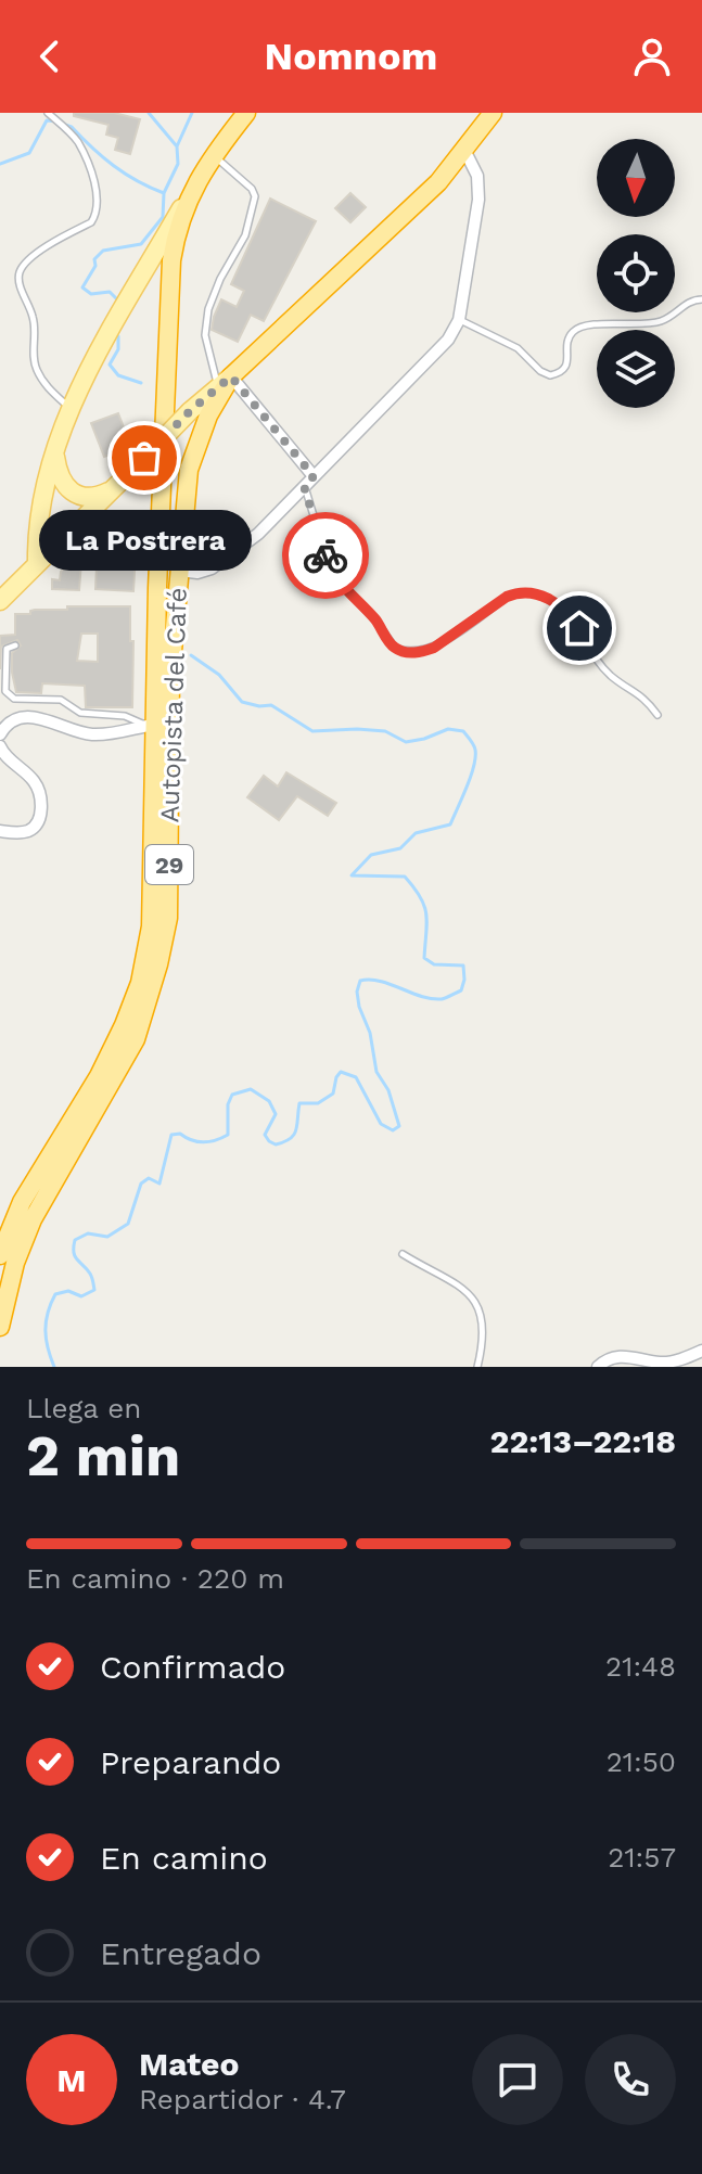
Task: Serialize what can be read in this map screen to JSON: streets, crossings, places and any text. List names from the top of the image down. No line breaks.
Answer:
{"streets":{"highway":["Autopista del Café","29"]},"places":["La Postrera"],"north":"bottom","page":{"header":"Nomnom","bubble":"La Postrera","heading":["2 min","Llega en","22:13–22:18"],"panel":["Mateo","Repartidor · 4.7"],"bar":"En camino · 220 m","list":[["Confirmado","21:48"],["Preparando","21:50"],["En camino","21:57"],"Entregado"],"round":"M"}}
